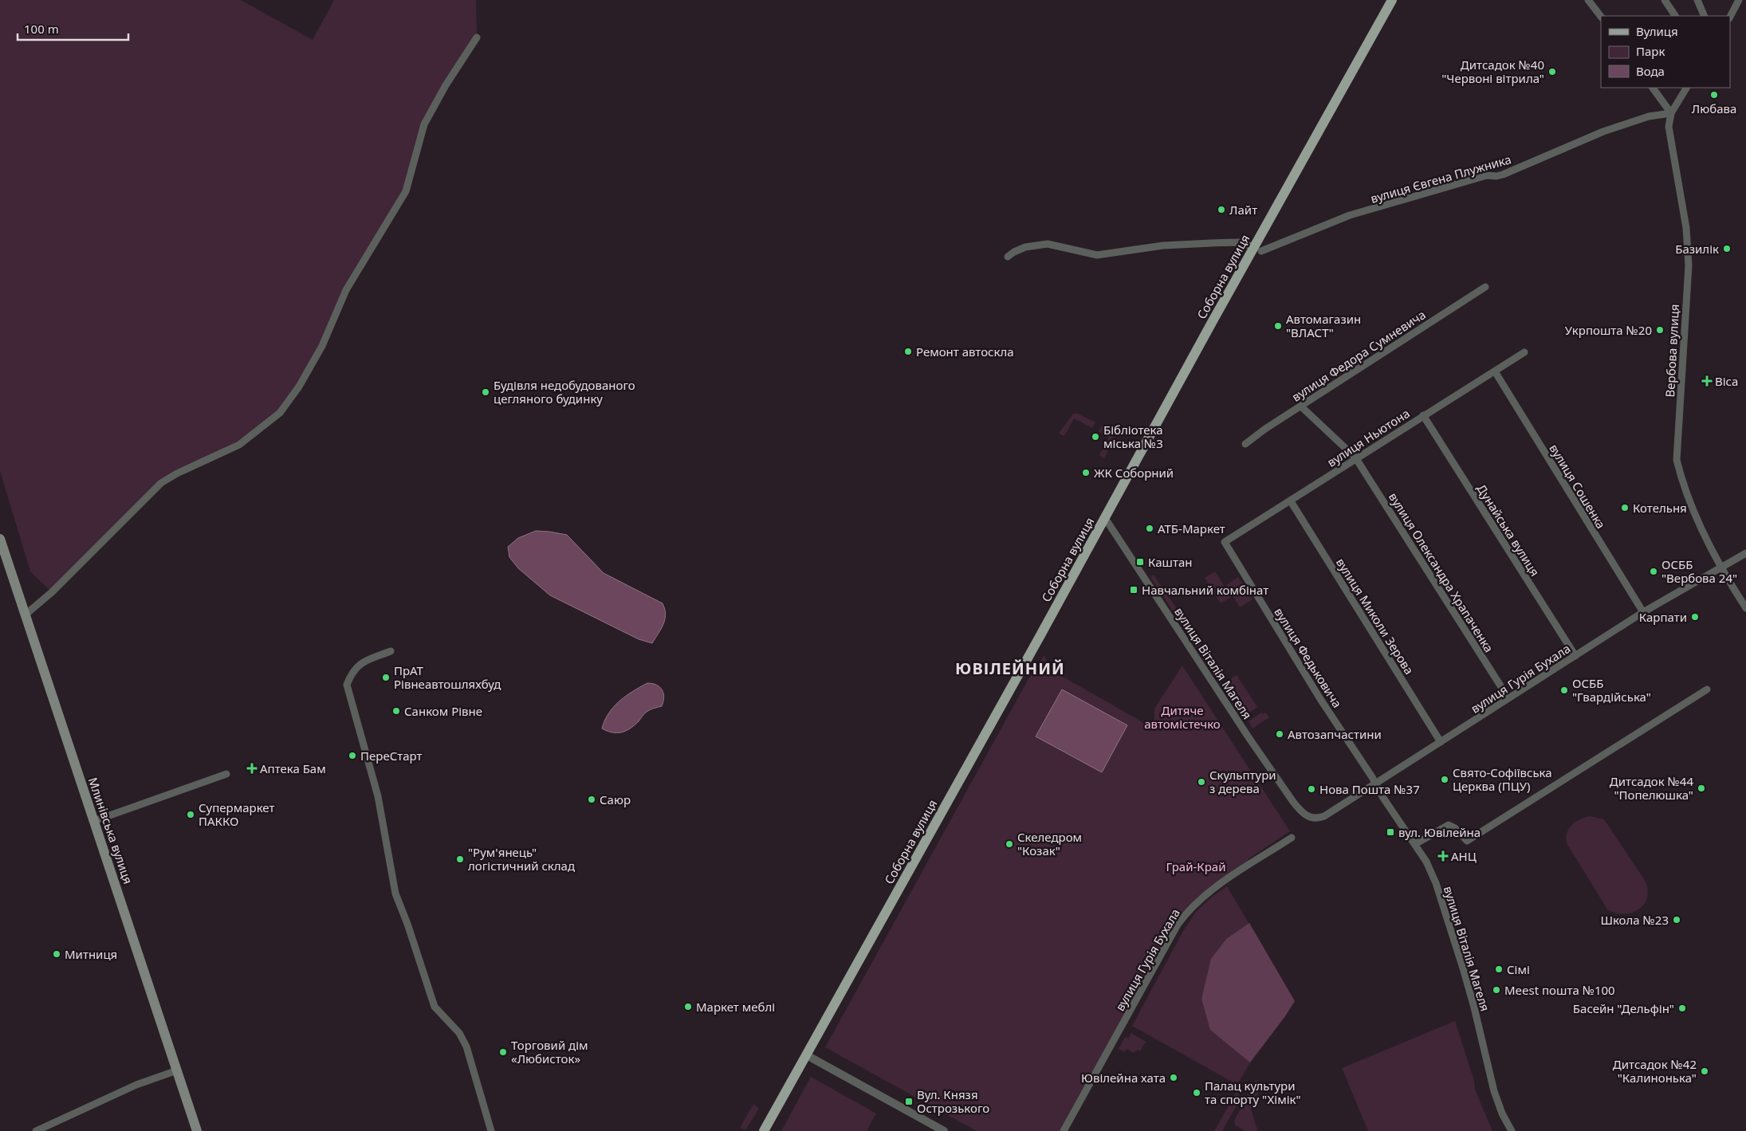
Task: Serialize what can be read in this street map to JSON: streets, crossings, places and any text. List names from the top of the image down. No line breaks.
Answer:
{"streets":{"main road":["Соборна вулиця","Млинівська вулиця"],"street":["вулиця Євгена Плужника","Вербова вулиця","вулиця Федора Сумневича","вулиця Ньютона","вулиця Сошенка","Дунайська вулиця","вулиця Олександра Храпаченка","вулиця Миколи Зерова","вулиця Федьковича","вулиця Віталія Магеля","вулиця Гурія Бухала"]},"crossings":[["вулиця Євгена Плужника","Соборна вулиця"],["вулиця Євгена Плужника","Вербова вулиця"],["Соборна вулиця","вулиця Віталія Магеля"],["Вербова вулиця","вулиця Гурія Бухала"],["вулиця Федора Сумневича","вулиця Олександра Храпаченка"],["вулиця Ньютона","вулиця Сошенка"],["вулиця Ньютона","Дунайська вулиця"],["вулиця Ньютона","вулиця Олександра Храпаченка"],["вулиця Ньютона","вулиця Миколи Зерова"],["вулиця Ньютона","вулиця Федьковича"],["вулиця Сошенка","вулиця Гурія Бухала"],["Дунайська вулиця","вулиця Гурія Бухала"],["вулиця Олександра Храпаченка","вулиця Гурія Бухала"],["вулиця Миколи Зерова","вулиця Гурія Бухала"],["вулиця Федьковича","вулиця Віталія Магеля"],["вулиця Федьковича","вулиця Гурія Бухала"],["вулиця Віталія Магеля","вулиця Гурія Бухала"]],"districts":["ЮВІЛЕЙНИЙ"],"parks":["Дитяче автомістечко","Грай-Край"],"places":{"other":["Дитсадок №40 \"Червоні вітрила\"","Любава","Лайт","Базилік","Автомагазин \"ВЛАСТ\"","Укрпошта №20","Ремонт автоскла","Будівля недобудованого цегляного будинку","Бібліотека міська №3","ЖК Соборний","Котельня","АТБ-Маркет","ОСББ \"Вербова 24\"","Карпати","ПрАТ Рівнеавтошляхбуд","ОСББ \"Гвардійська\"","Санком Рівне","Автозапчастини","ПереСтарт","Свято-Софіївська Церква (ПЦУ)","Скульптури з дерева","Дитсадок №44 \"Попелюшка\"","Нова Пошта №37","Саюр","Супермаркет ПАККО","Скеледром \"Козак\"","\"Рум'янець\" логістичний склад","Школа №23","Митниця","Сімі","Meest пошта №100","Маркет меблі","Басейн \"Дельфін\"","Торговий дім «Любисток»","Дитсадок №42 \"Калинонька\"","Ювілейна хата","Палац культури та спорту \"Хімік\""],"health":["Віса","Аптека Бам","АНЦ"],"transit":["Каштан","Навчальний комбінат","вул. Ювілейна","Вул. Князя Острозького"]},"legend":["Вулиця","Парк","Вода"],"scale_bar":"100 m"}
